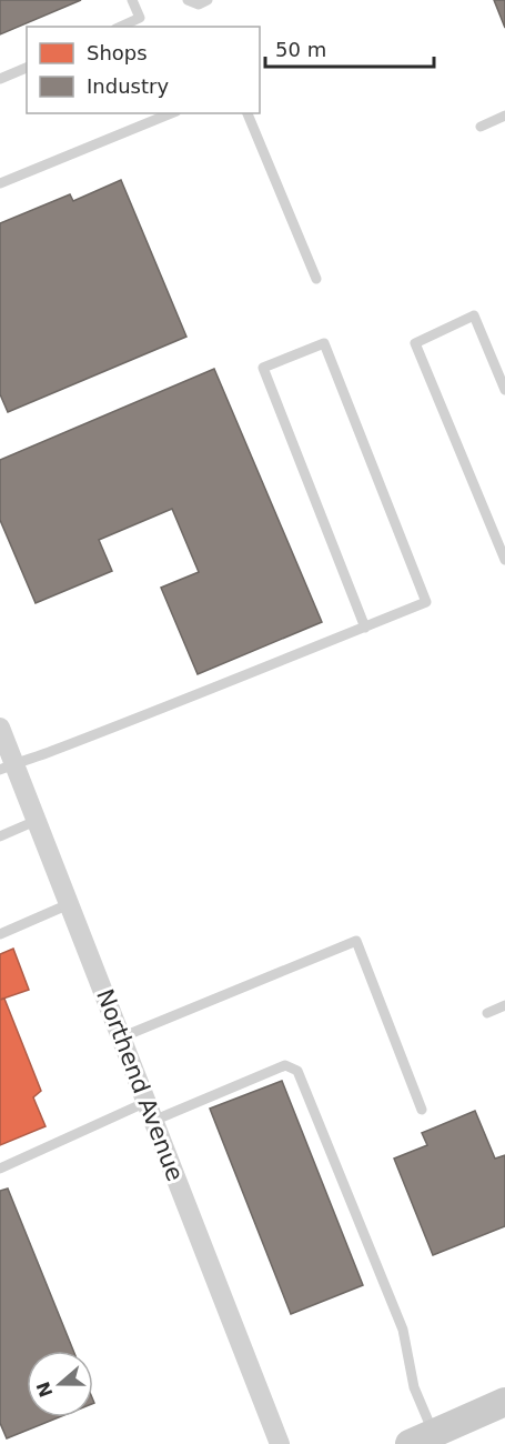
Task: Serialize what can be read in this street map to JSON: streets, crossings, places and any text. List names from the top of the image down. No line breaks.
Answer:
{"streets":{"street":["Northend Avenue"]},"legend":["Shops","Industry"],"scale_bar":"50 m","north":"left"}
